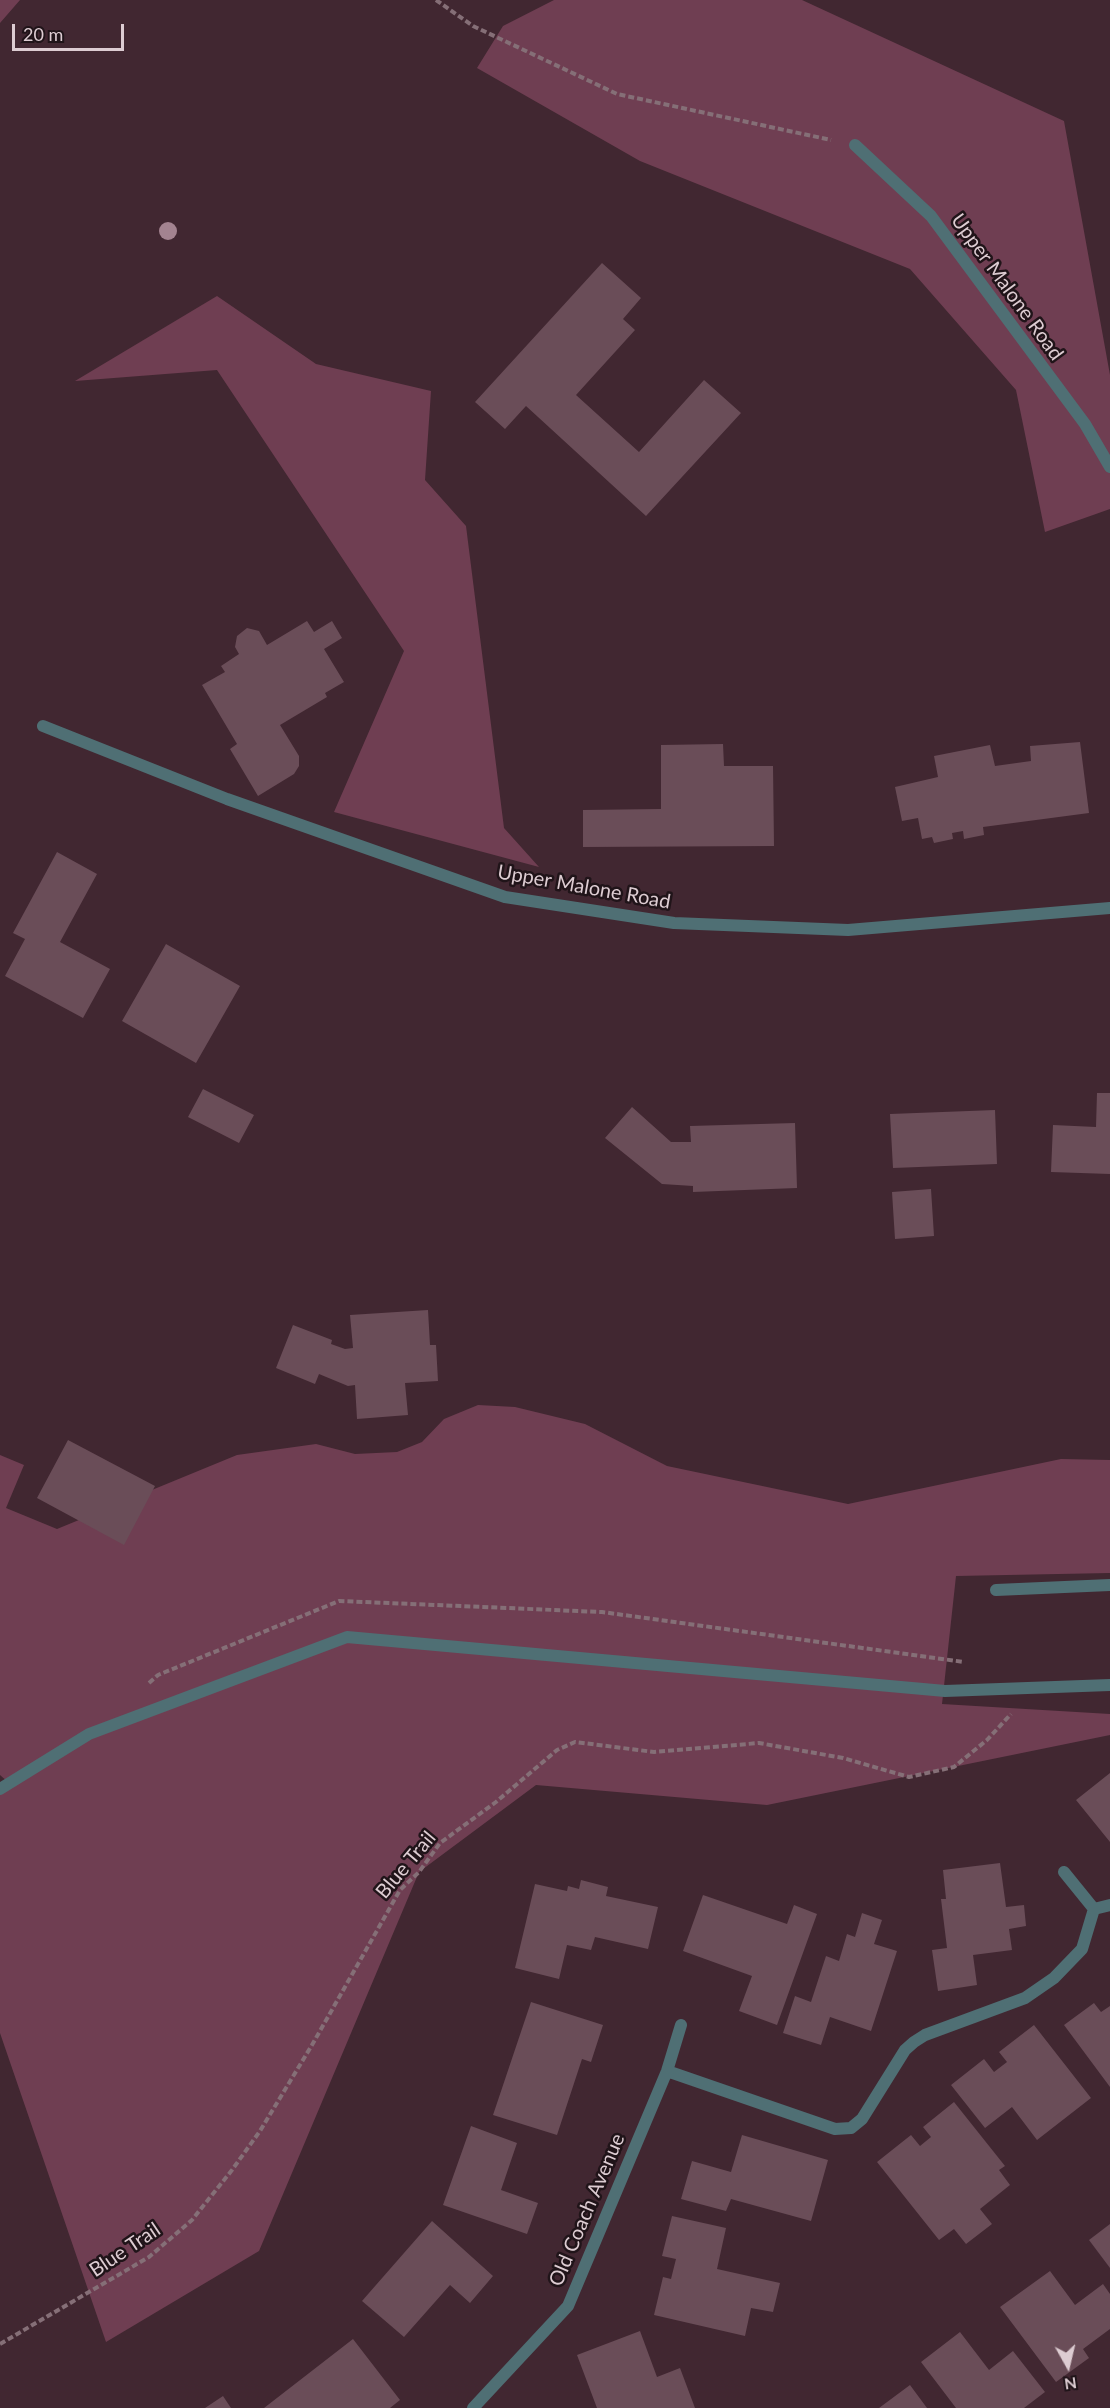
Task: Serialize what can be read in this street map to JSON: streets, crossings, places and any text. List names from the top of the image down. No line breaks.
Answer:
{"streets":{"street":["Upper Malone Road","Old Coach Avenue"],"path":["Blue Trail"]},"scale_bar":"20 m","north":"bottom"}
